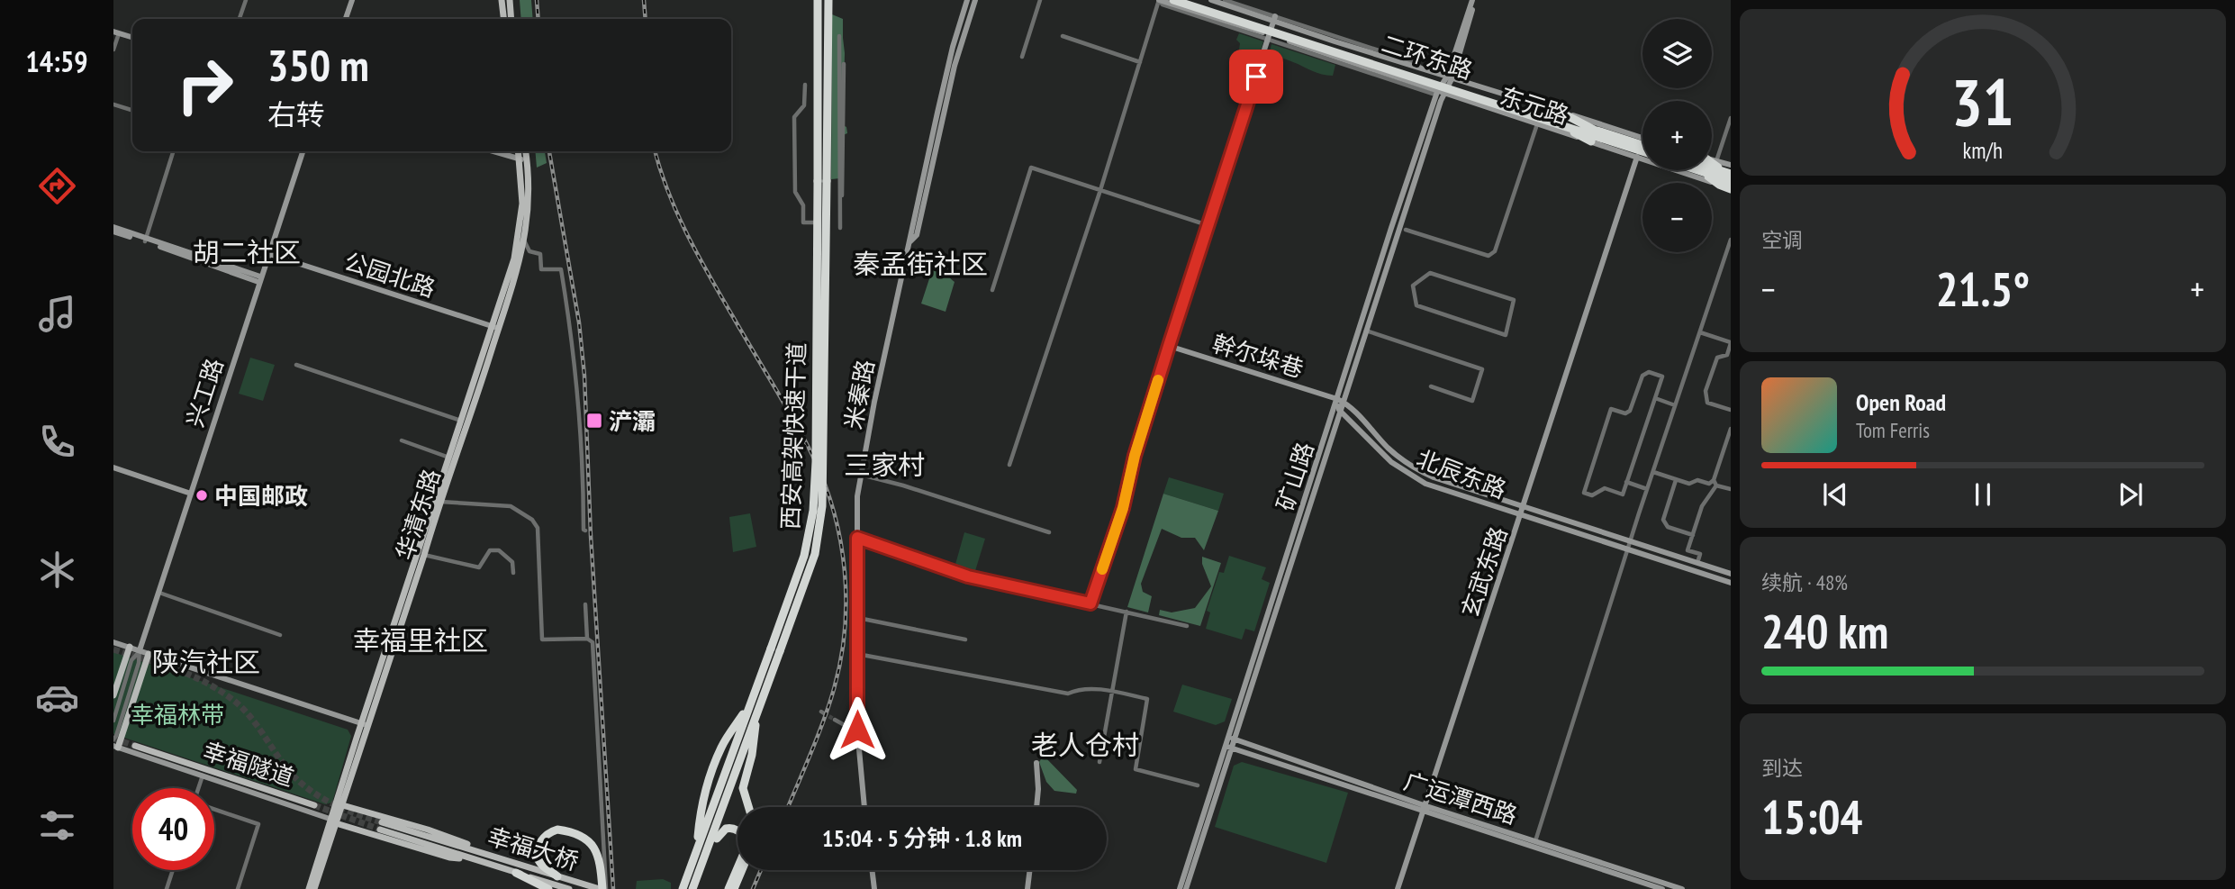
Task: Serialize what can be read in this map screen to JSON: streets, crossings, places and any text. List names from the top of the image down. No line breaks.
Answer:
{"streets":{"highway":["二环东路","西安高架快速干道"],"main road":["华清东路","幸福隧道","幸福大桥"],"street":["东元路","公园北路","幹尔垛巷","兴工路","米秦路","北辰东路","矿山路","玄武东路","广运潭西路"]},"crossings":[["东元路","矿山路"],["东元路","玄武东路"],["公园北路","兴工路"],["公园北路","华清东路"],["幹尔垛巷","北辰东路"],["幹尔垛巷","矿山路"],["北辰东路","矿山路"],["北辰东路","玄武东路"],["矿山路","广运潭西路"],["玄武东路","广运潭西路"]],"districts":["胡二社区","秦孟街社区","三家村","幸福里社区","陕汽社区","老人仓村"],"parks":["幸福林带"],"places":{"transit":["浐灞"],"other":["中国邮政"]},"page":{"tabs":"14:59","map_buttons":["+","−"],"turn":["350 m","右转"],"tile":["空调",["续航 · 48%","240 km"],["到达","15:04"]],"heat":["−","21.5°","+"],"song":["Open Road","Tom Ferris"],"limit":"40","trip":"15:04 · 5 分钟 · 1.8 km","gauge":["31","km/h"]}}
